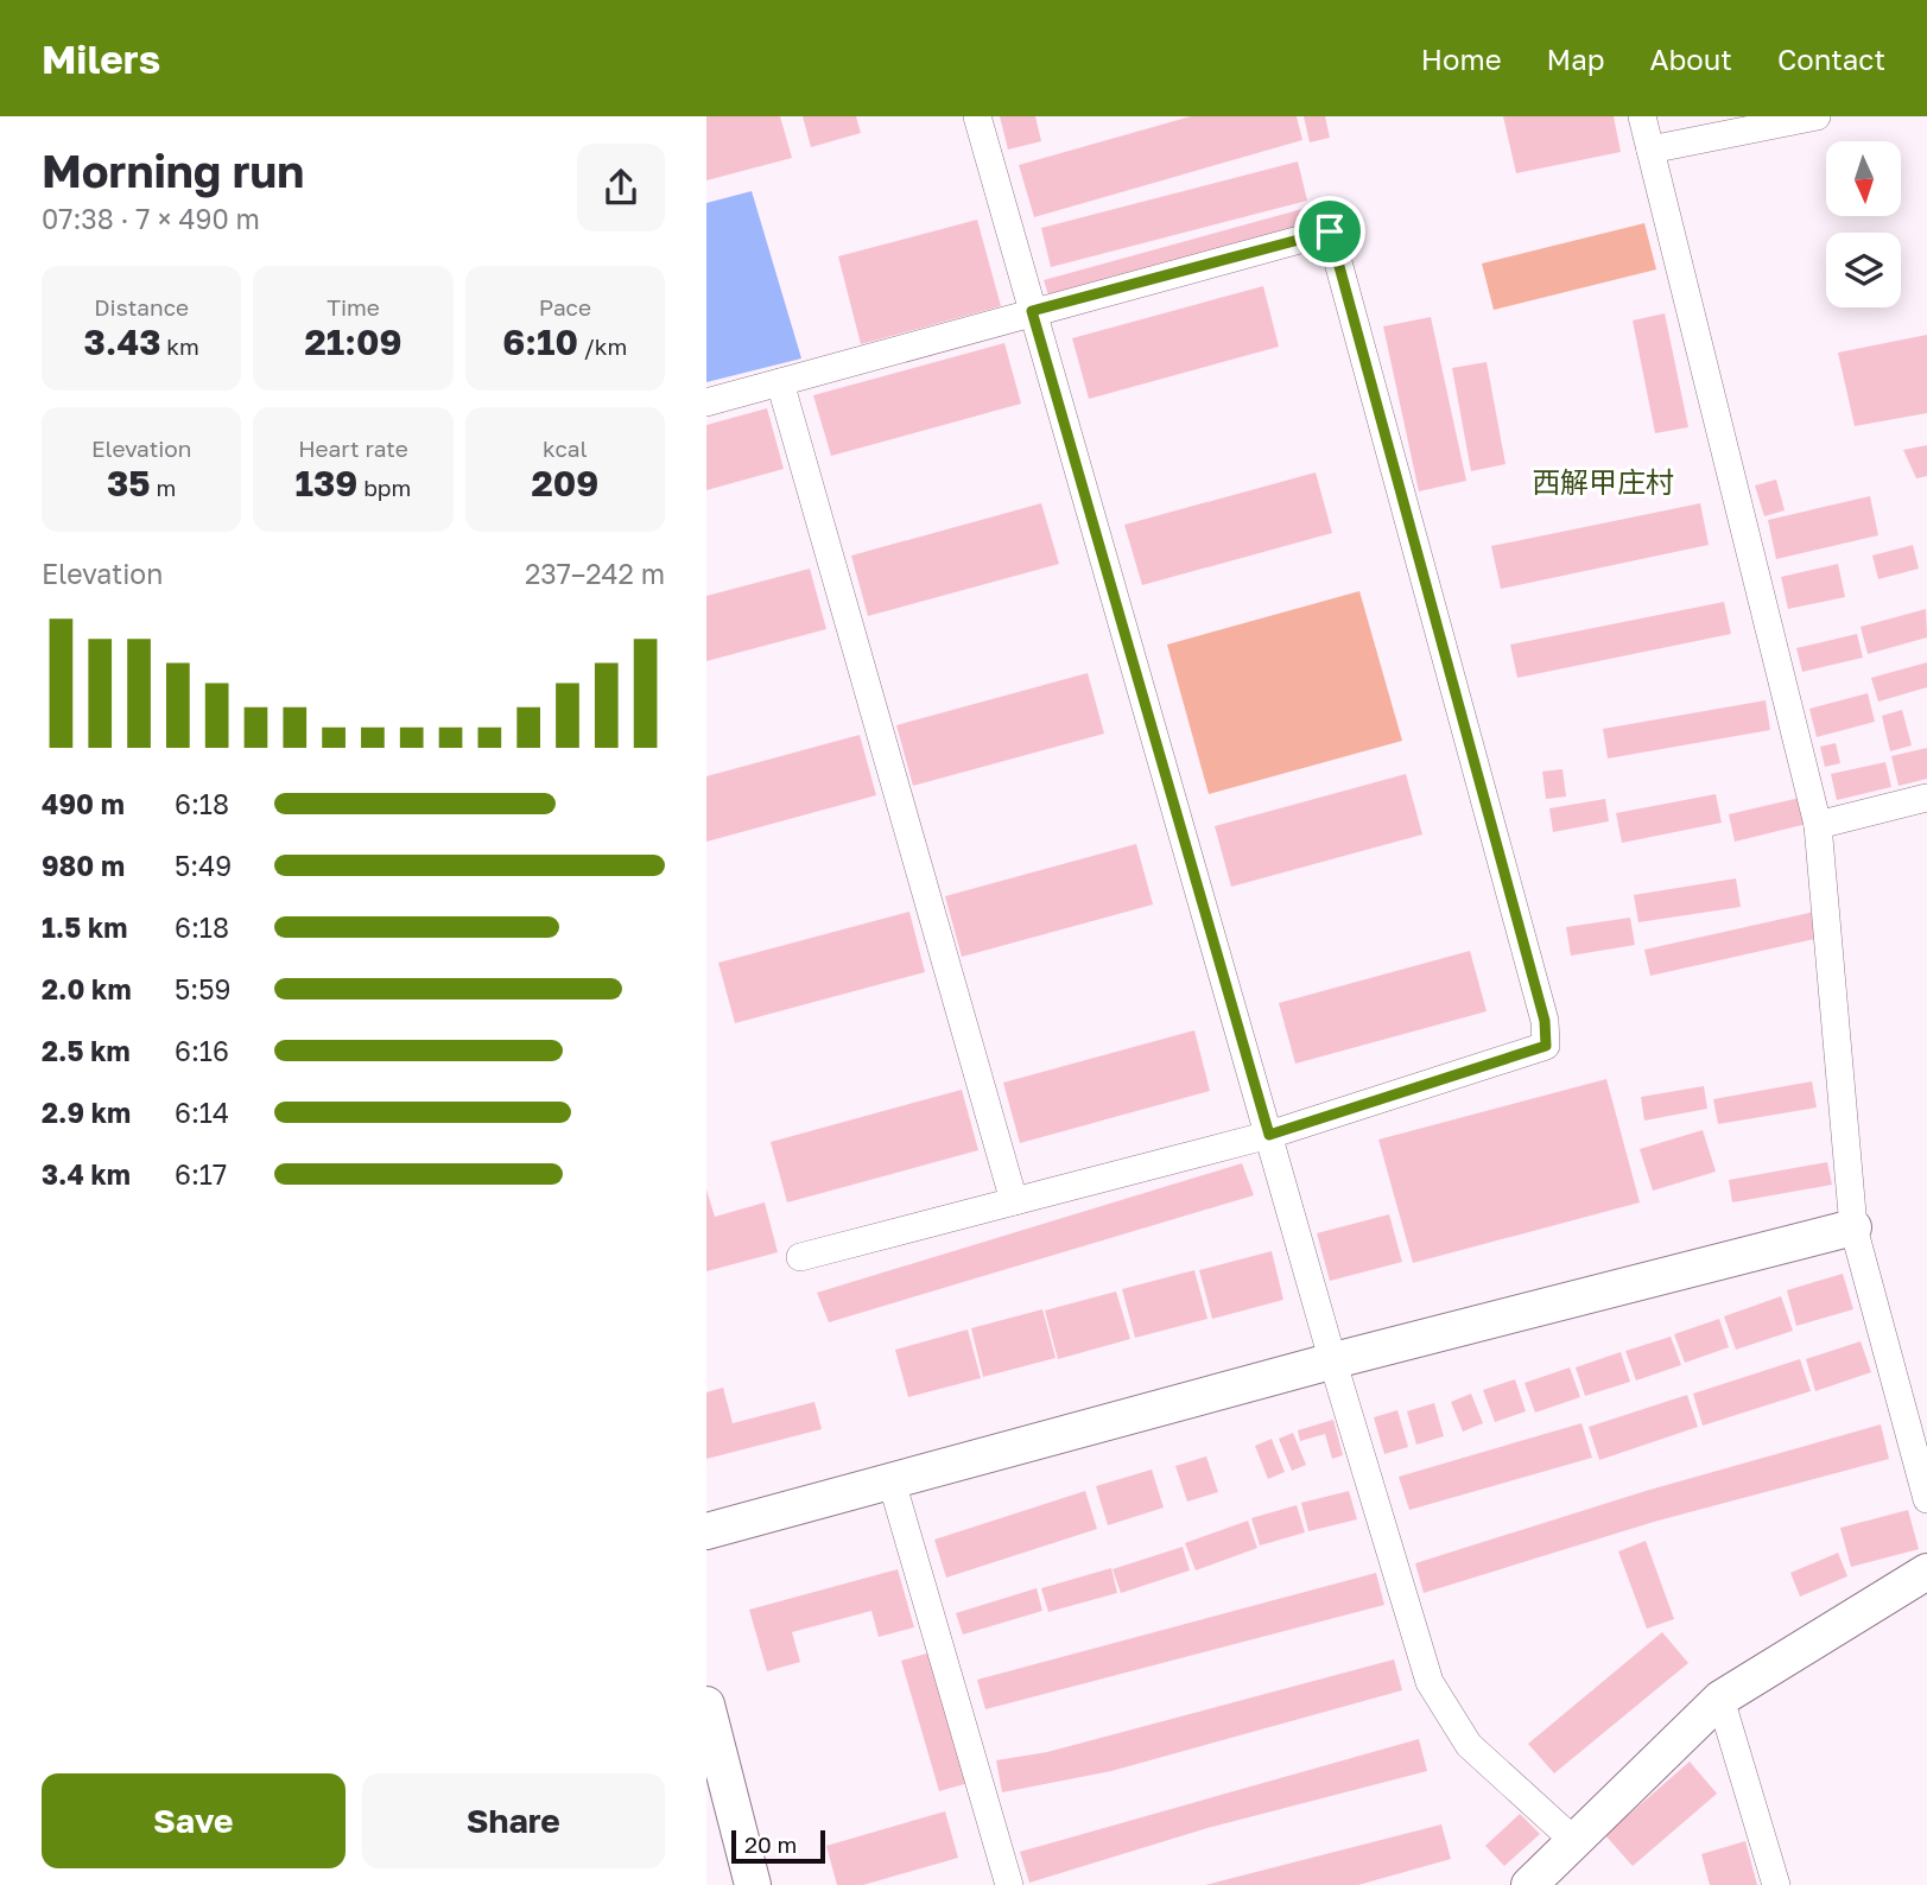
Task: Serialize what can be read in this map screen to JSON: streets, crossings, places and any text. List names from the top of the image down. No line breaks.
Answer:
{"districts":["西解甲庄村"],"scale_bar":"20 m","north":"bottom","page":{"header":"Milers","nav":["Home","Map","About","Contact"],"heading":["Morning run","07:38 · 7 × 490 m"],"stats":[["Distance","3.43 km"],["Time","21:09"],["Pace","6:10 /km"],["Elevation","35 m"],["Heart rate","139 bpm"],["kcal","209"]],"chart":["Elevation","237–242 m"],"list":[{"name":"490 m","note":"6:18"},{"name":"980 m","note":"5:49"},{"name":"1.5 km","note":"6:18"},{"name":"2.0 km","note":"5:59"},{"name":"2.5 km","note":"6:16"},{"name":"2.9 km","note":"6:14"},{"name":"3.4 km","note":"6:17"}],"buttons":["Save","Share"],"scale":"20 m"}}
